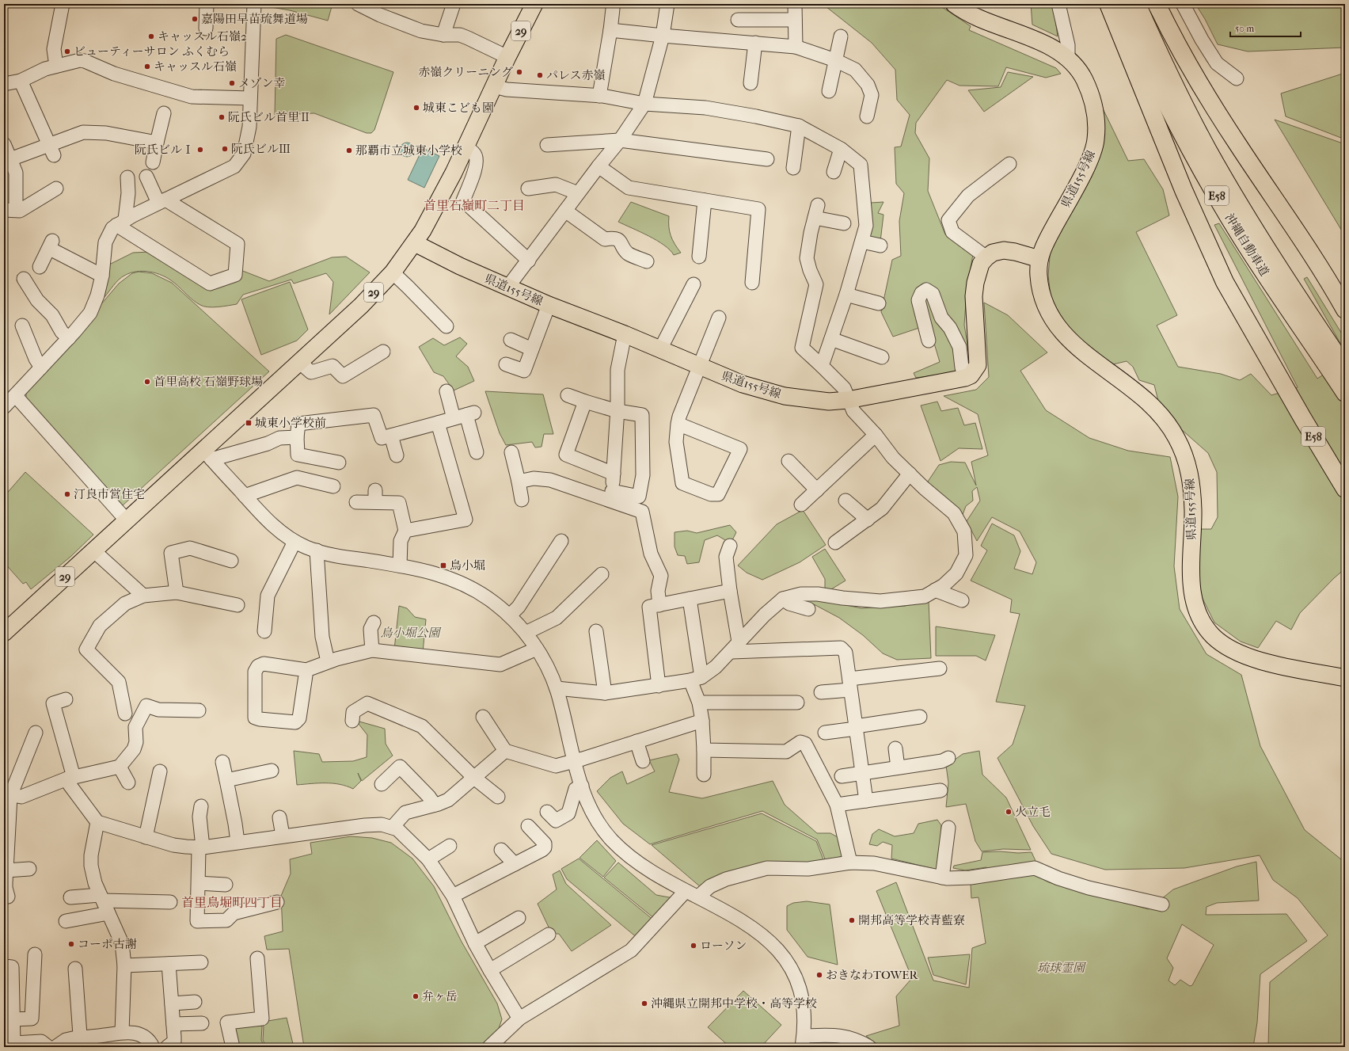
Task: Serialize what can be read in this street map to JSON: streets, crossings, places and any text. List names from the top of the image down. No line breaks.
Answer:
{"streets":{"highway":["E58","沖縄自動車道"],"main road":["29","県道155号線"]},"crossings":[["29","県道155号線"]],"districts":["首里石嶺町二丁目","首里鳥堀町四丁目"],"parks":["鳥小堀公園","琉球霊園"],"places":{"other":["嘉陽田早苗琉舞道場","キャッスル石嶺2","ビューティーサロン ふくむら","キャッスル石嶺","赤嶺クリーニング","パレス赤嶺","メゾン幸","城東こども園","阮氏ビル首里Ⅱ","阮氏ビルⅢ","阮氏ビルⅠ","那覇市立城東小学校","首里高校 石嶺野球場","汀良市営住宅","火立毛","開邦高等学校青藍寮","コーポ古謝","ローソン","おきなわTOWER","弁ヶ岳","沖縄県立開邦中学校・高等学校"],"transit":["城東小学校前","鳥小堀"]},"scale_bar":"50 m"}
